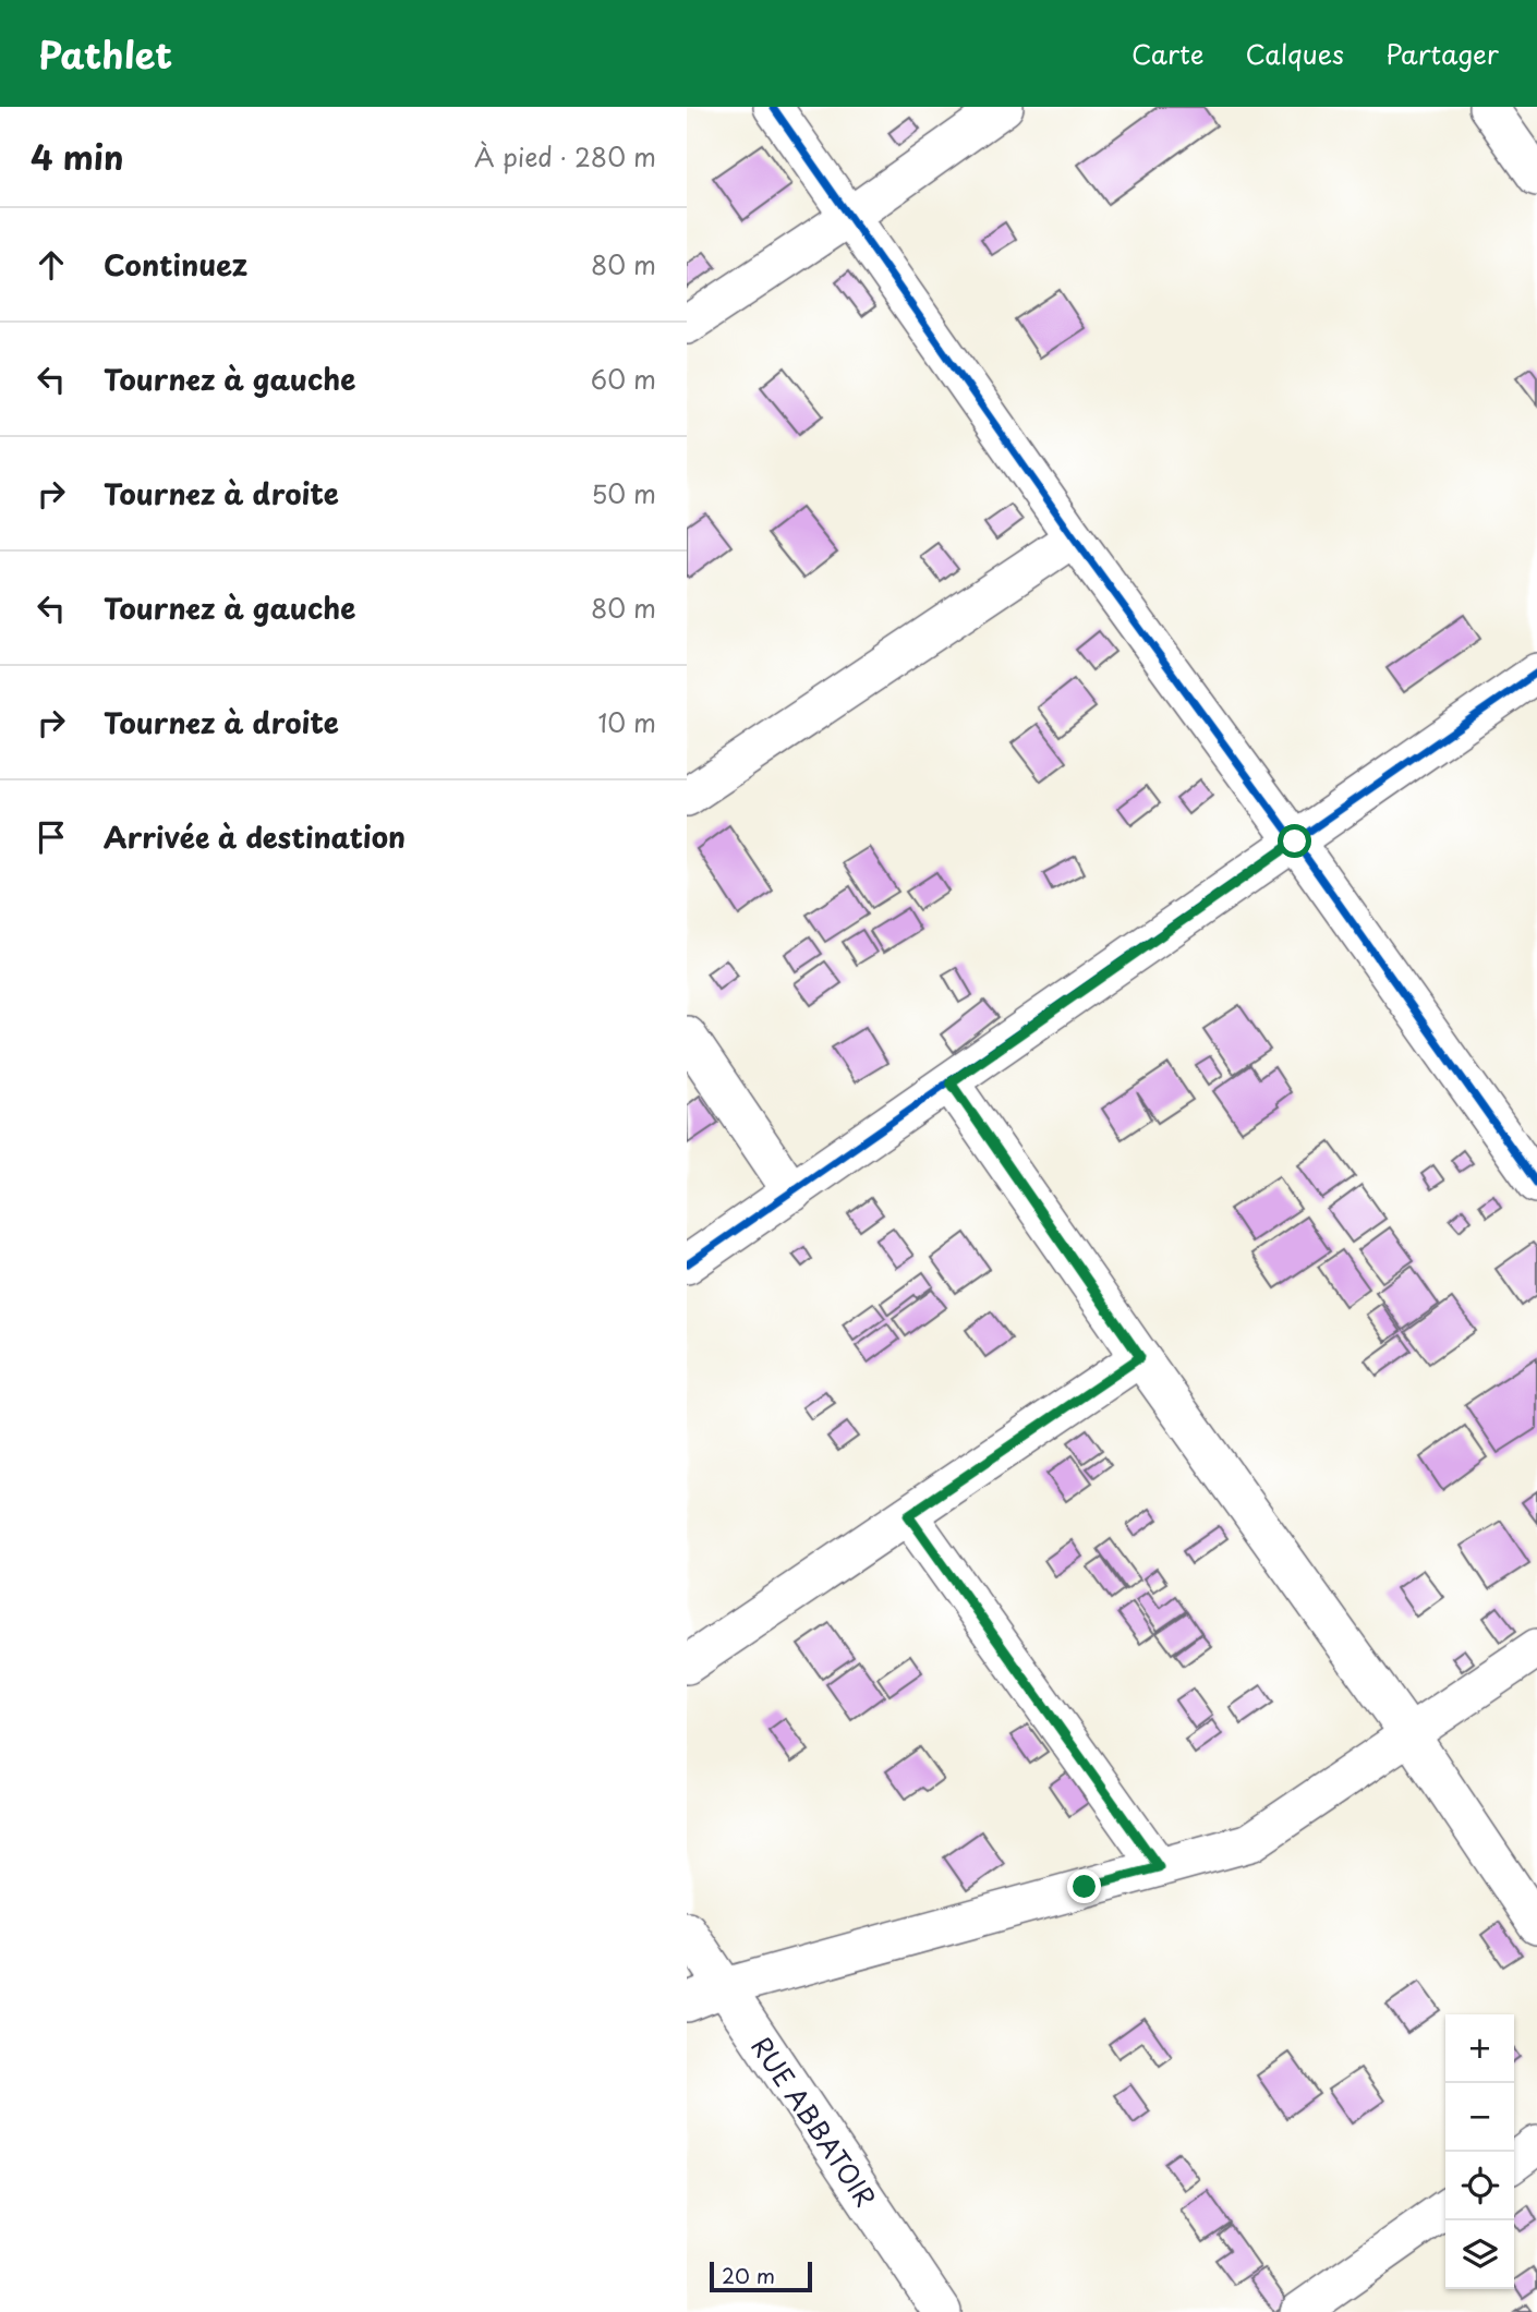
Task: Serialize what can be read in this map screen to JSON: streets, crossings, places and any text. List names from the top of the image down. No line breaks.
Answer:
{"streets":{"street":["RUE ABBATOIR"]},"scale_bar":"20 m","page":{"header":"Pathlet","nav":["Carte","Calques","Partager"],"heading":["4 min","À pied · 280 m"],"list":[["Continuez","80 m"],["Tournez à gauche","60 m"],["Tournez à droite","50 m"],["Tournez à gauche","80 m"],["Tournez à droite","10 m"],"Arrivée à destination"],"map_buttons":["+","−"],"scale":"20 m"}}
